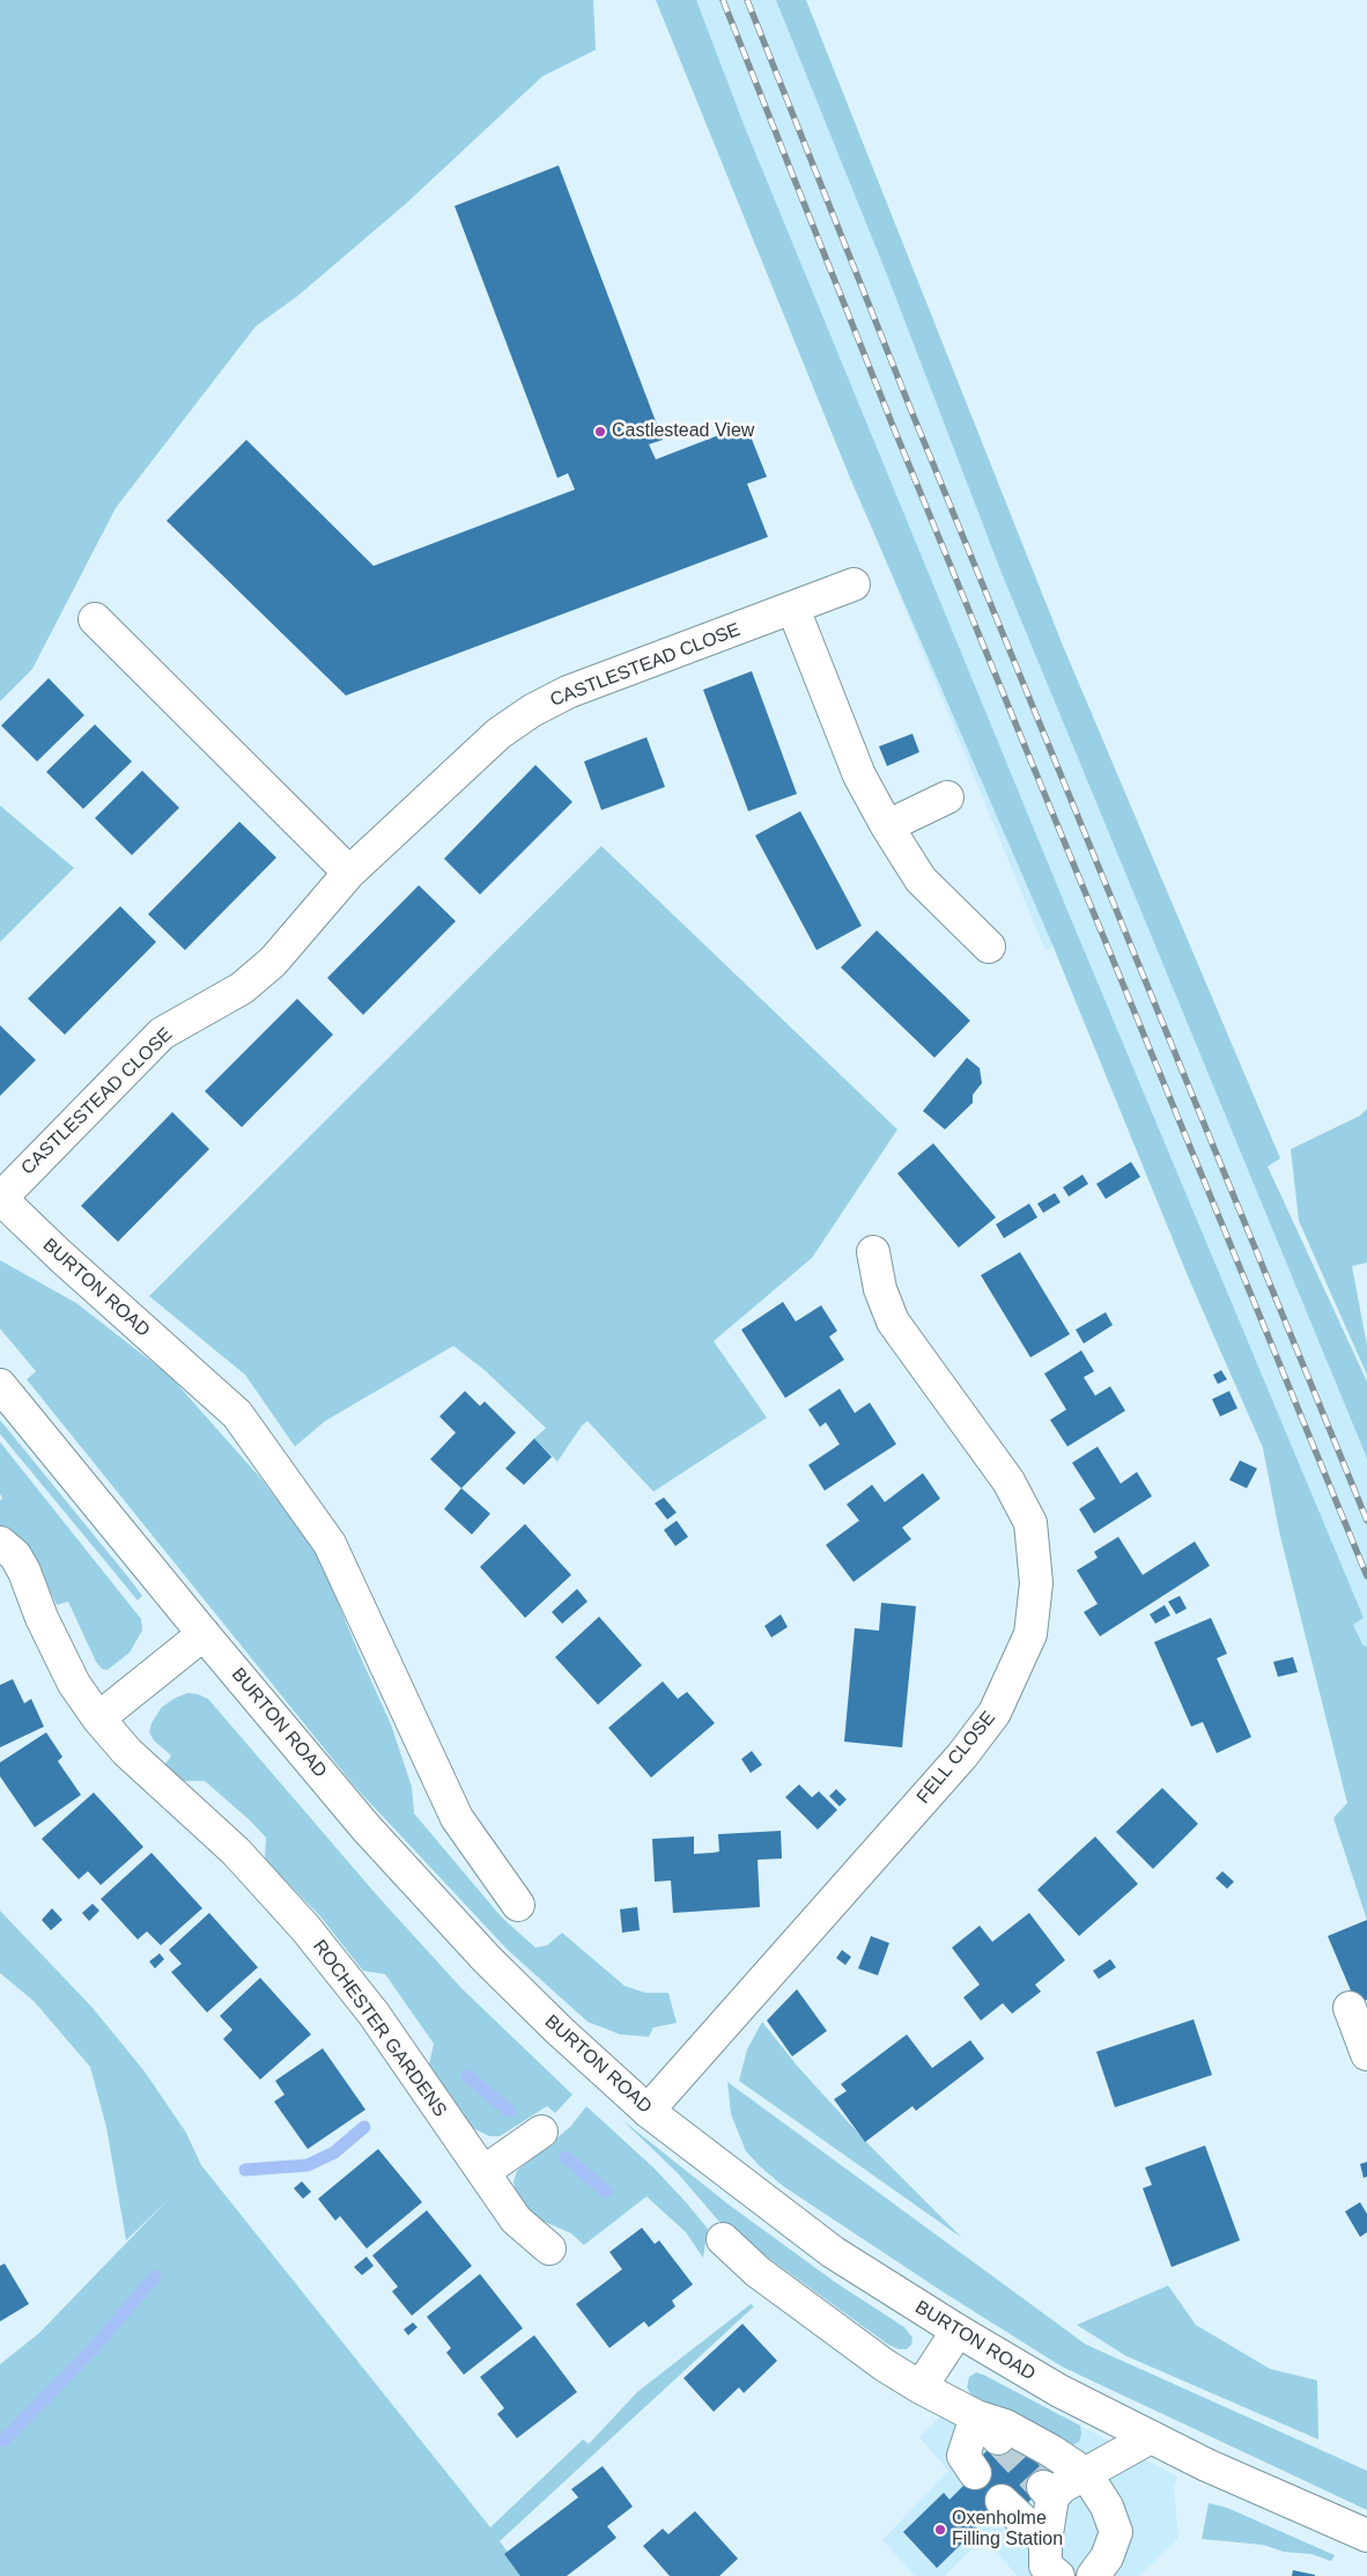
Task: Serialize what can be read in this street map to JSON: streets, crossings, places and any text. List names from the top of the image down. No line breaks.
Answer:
{"streets":{"street":["CASTLESTEAD CLOSE","BURTON ROAD","FELL CLOSE","ROCHESTER GARDENS"]},"crossings":[["CASTLESTEAD CLOSE","BURTON ROAD"],["BURTON ROAD","FELL CLOSE"]],"places":["Castlestead View","Oxenholme Filling Station"]}
